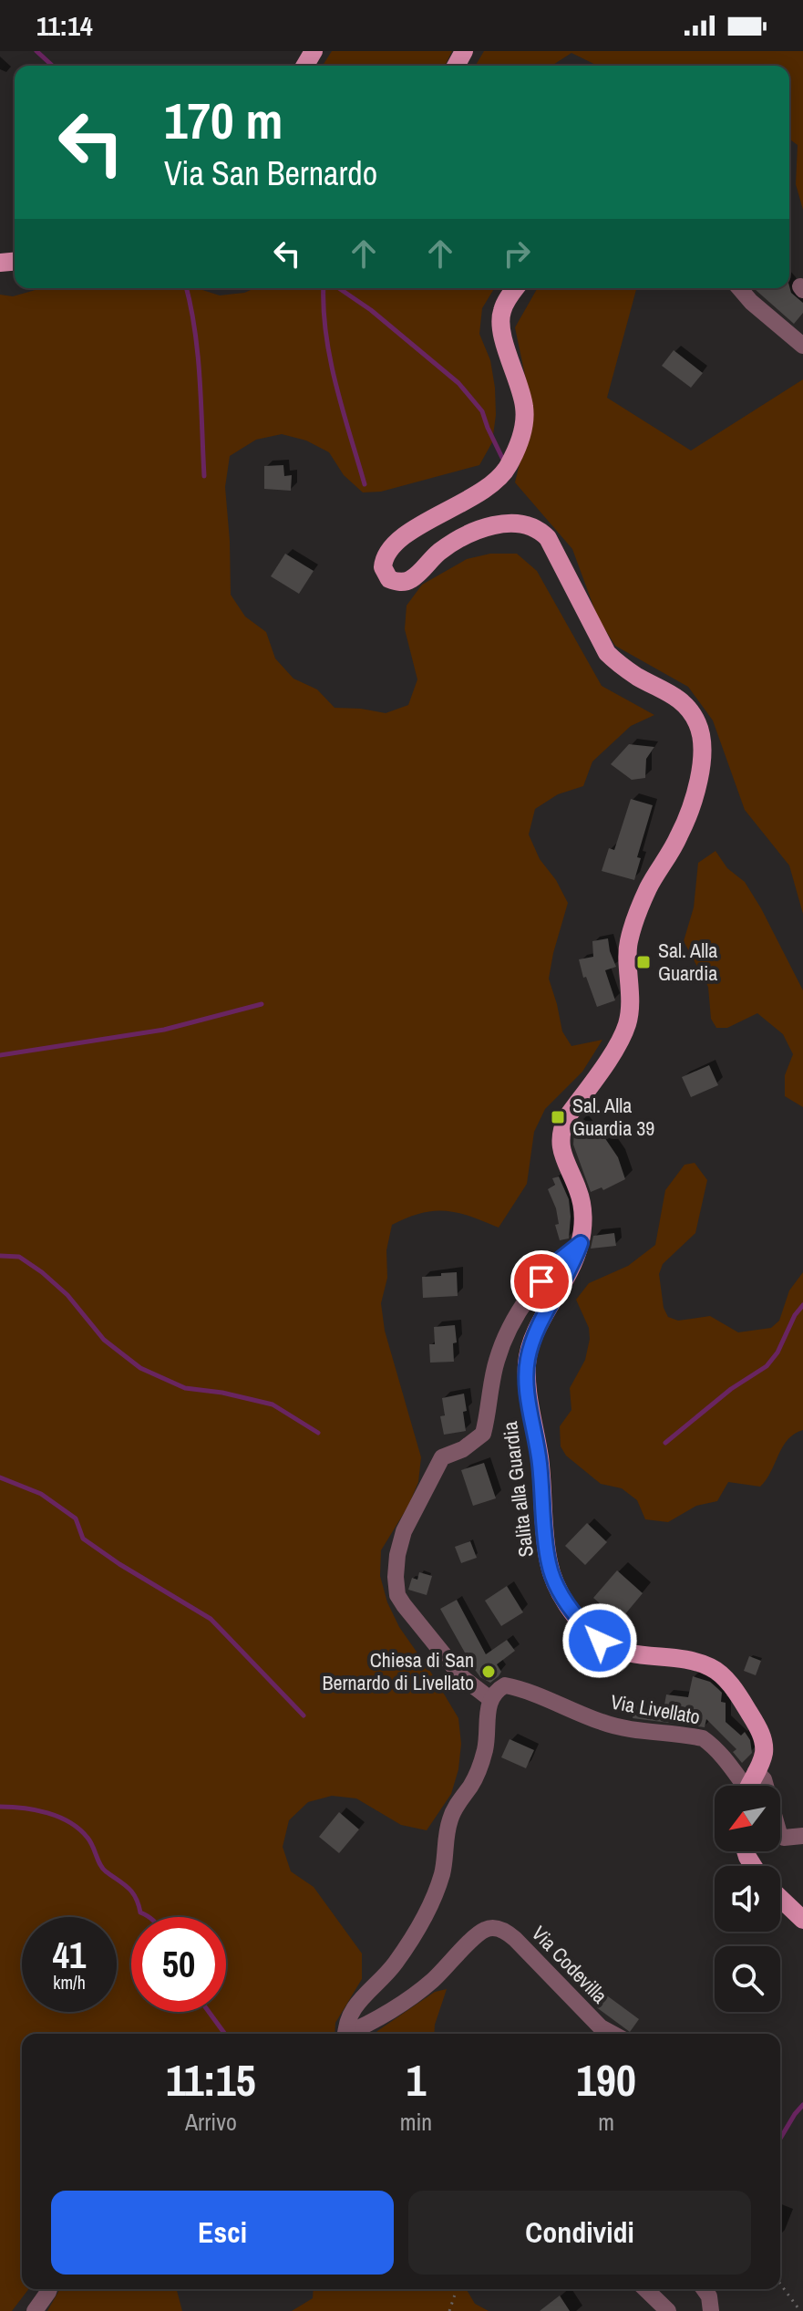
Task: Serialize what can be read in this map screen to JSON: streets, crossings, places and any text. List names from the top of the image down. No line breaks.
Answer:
{"streets":{"main road":["Salita alla Guardia"],"street":["Via Livellato","Via Codevilla"]},"places":{"transit":["Sal. Alla Guardia","Sal. Alla Guardia 39"],"other":["Chiesa di San Bernardo di Livellato"]},"north":"bottom left","page":{"status":"11:14","turn":["170 m","Via San Bernardo"],"speed":"41 km/h","limit":"50","eta":["11:15","Arrivo","1","min","190","m"],"buttons":["Esci","Condividi"]}}
